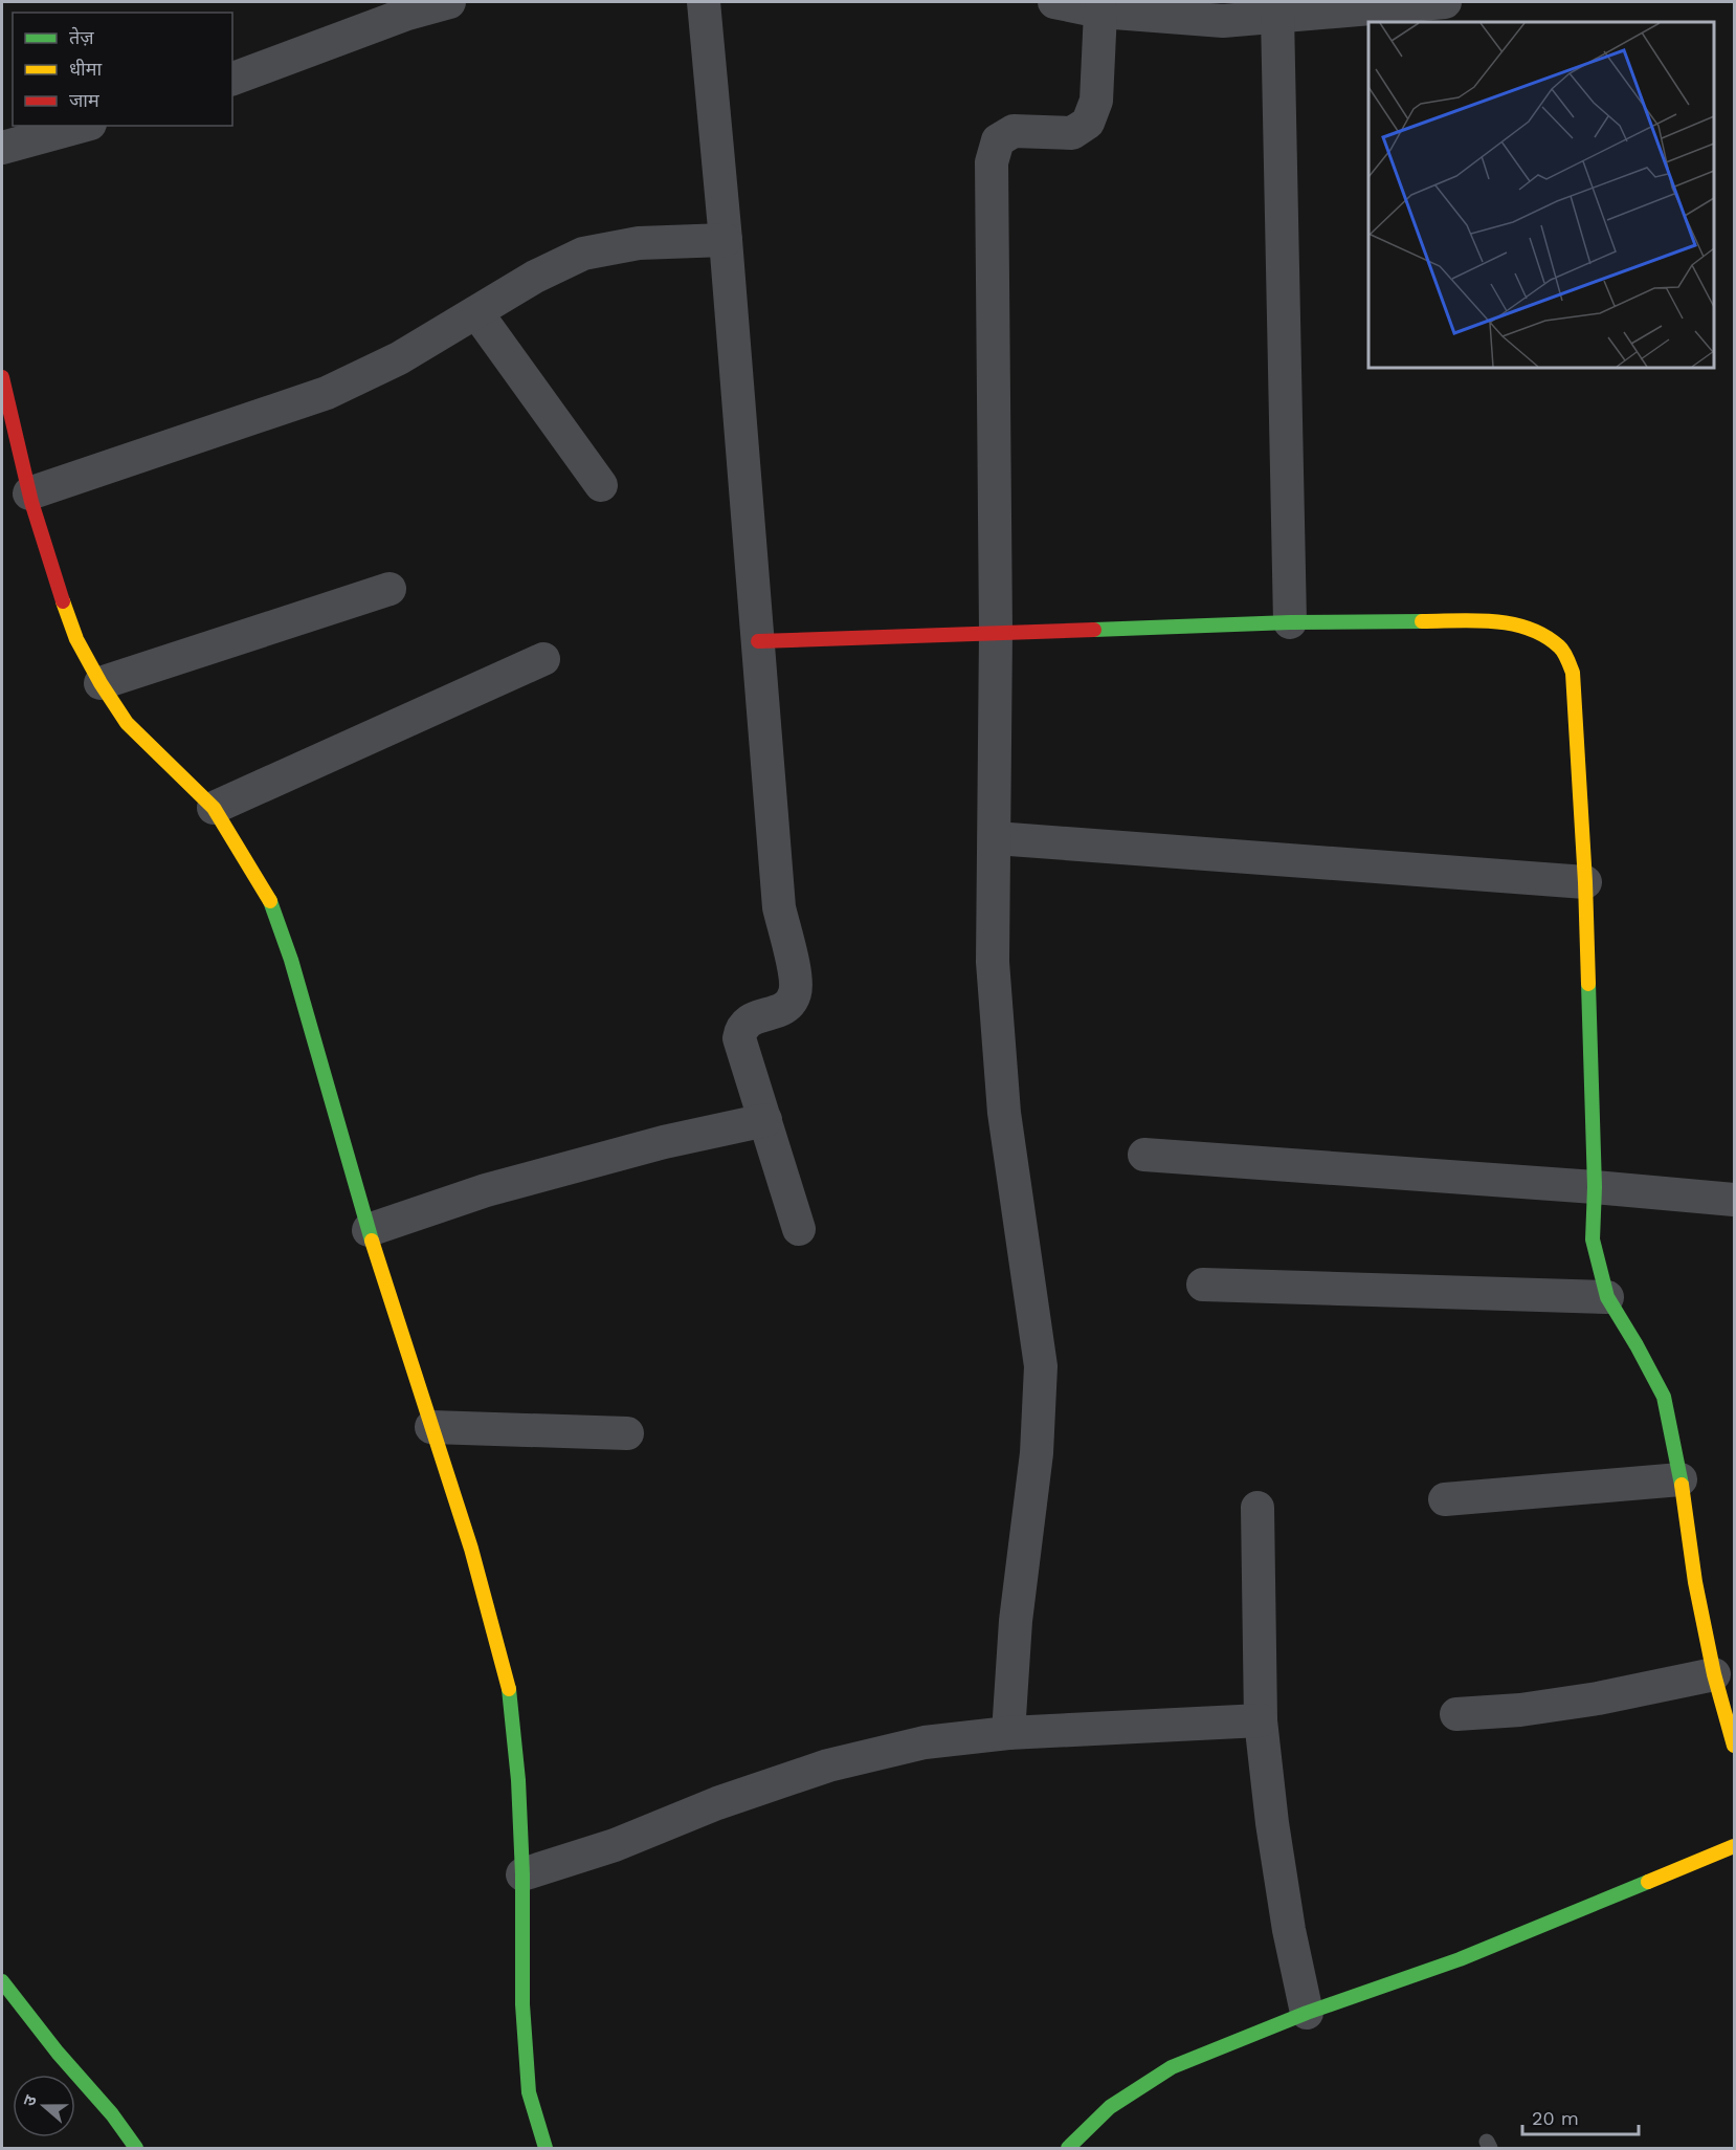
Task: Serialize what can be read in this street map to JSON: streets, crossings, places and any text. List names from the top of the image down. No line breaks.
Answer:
{"legend":["तेज़","धीमा","जाम"],"scale_bar":"20 m","north":"left"}
